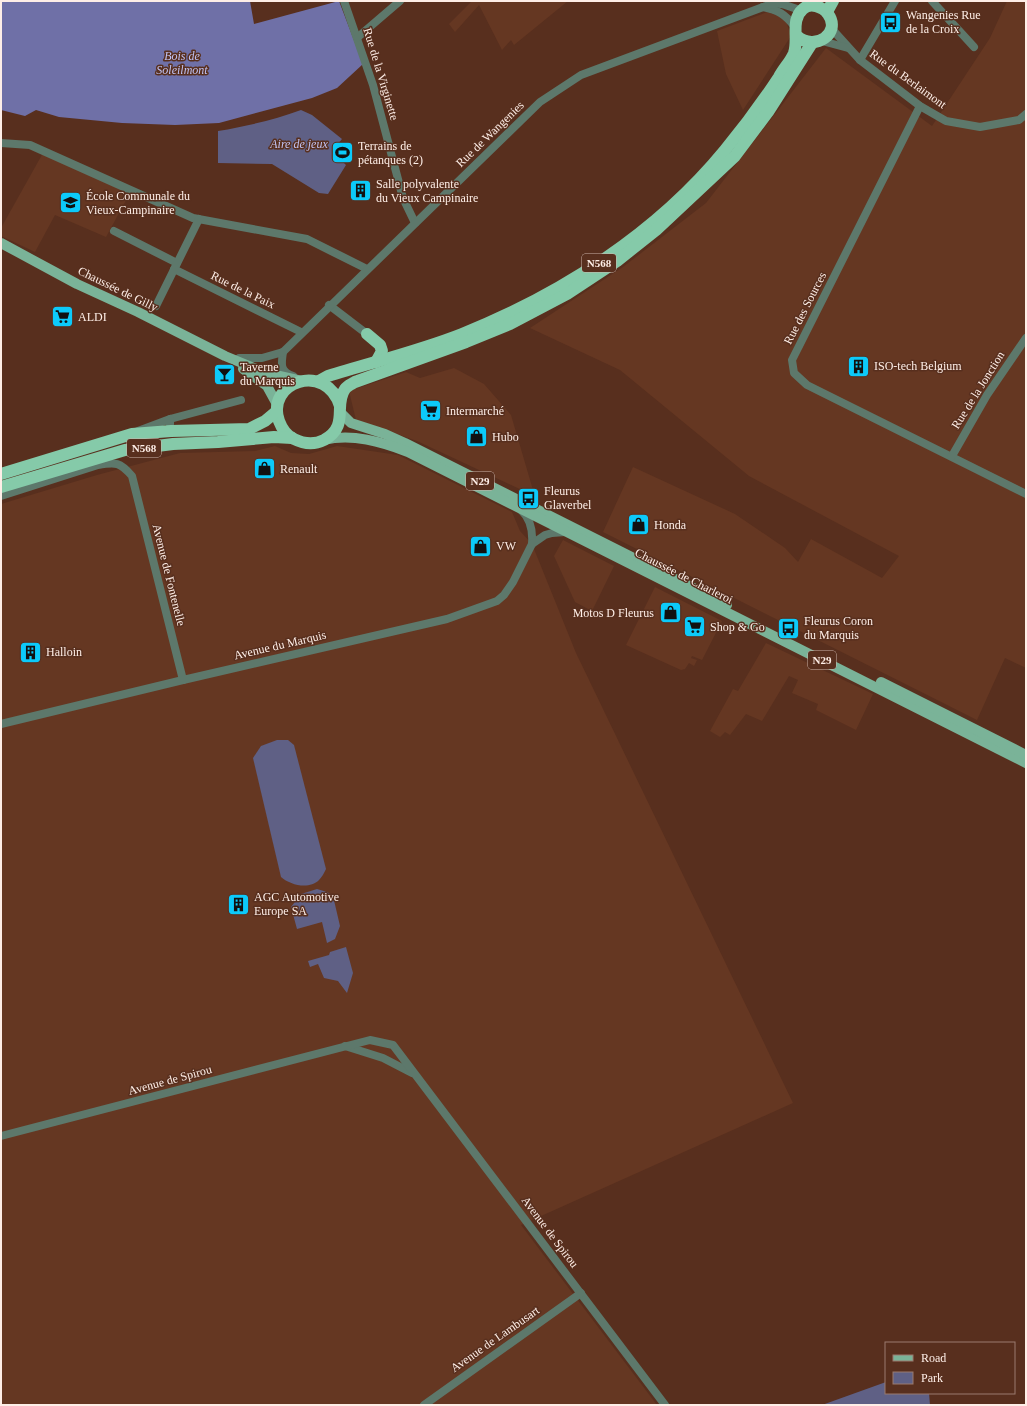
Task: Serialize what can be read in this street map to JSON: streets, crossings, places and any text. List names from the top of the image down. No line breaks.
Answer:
{"streets":{"highway":["N568"],"main road":["Chaussée de Gilly","N29","Chaussée de Charleroi"],"street":["Rue de la Virginette","Rue du Berlaimont","Rue de Wangenies","Rue de la Paix","Rue des Sources","Rue de la Jonction","Avenue de Fontenelle","Avenue du Marquis","Avenue de Spirou","Avenue de Lambusart"]},"crossings":[["Rue de la Virginette","Rue de Wangenies"],["Rue du Berlaimont","N568"],["Rue du Berlaimont","Rue des Sources"],["Rue de Wangenies","Rue de la Paix"],["N568","Chaussée de Gilly"],["N568","Chaussée de Charleroi"],["Chaussée de Gilly","Chaussée de Charleroi"],["Rue des Sources","Rue de la Jonction"],["Avenue de Fontenelle","Avenue du Marquis"],["Avenue de Spirou","Avenue de Lambusart"]],"parks":["Bois de Soleilmont","Aire de jeux"],"places":{"bus stop":["Wangenies Rue de la Croix","Fleurus Glaverbel","Fleurus Coron du Marquis"],"sports":["Terrains de pétanques (2)"],"building":["Salle polyvalente du Vieux Campinaire","ISO-tech Belgium","Halloin","AGC Automotive Europe SA"],"school or university":["École Communale du Vieux-Campinaire"],"supermarket":["ALDI","Intermarché","Shop & Go"],"bar":["Taverne du Marquis"],"shop":["Hubo","Renault","Honda","VW","Motos D Fleurus"]},"legend":["Road","Park"]}
